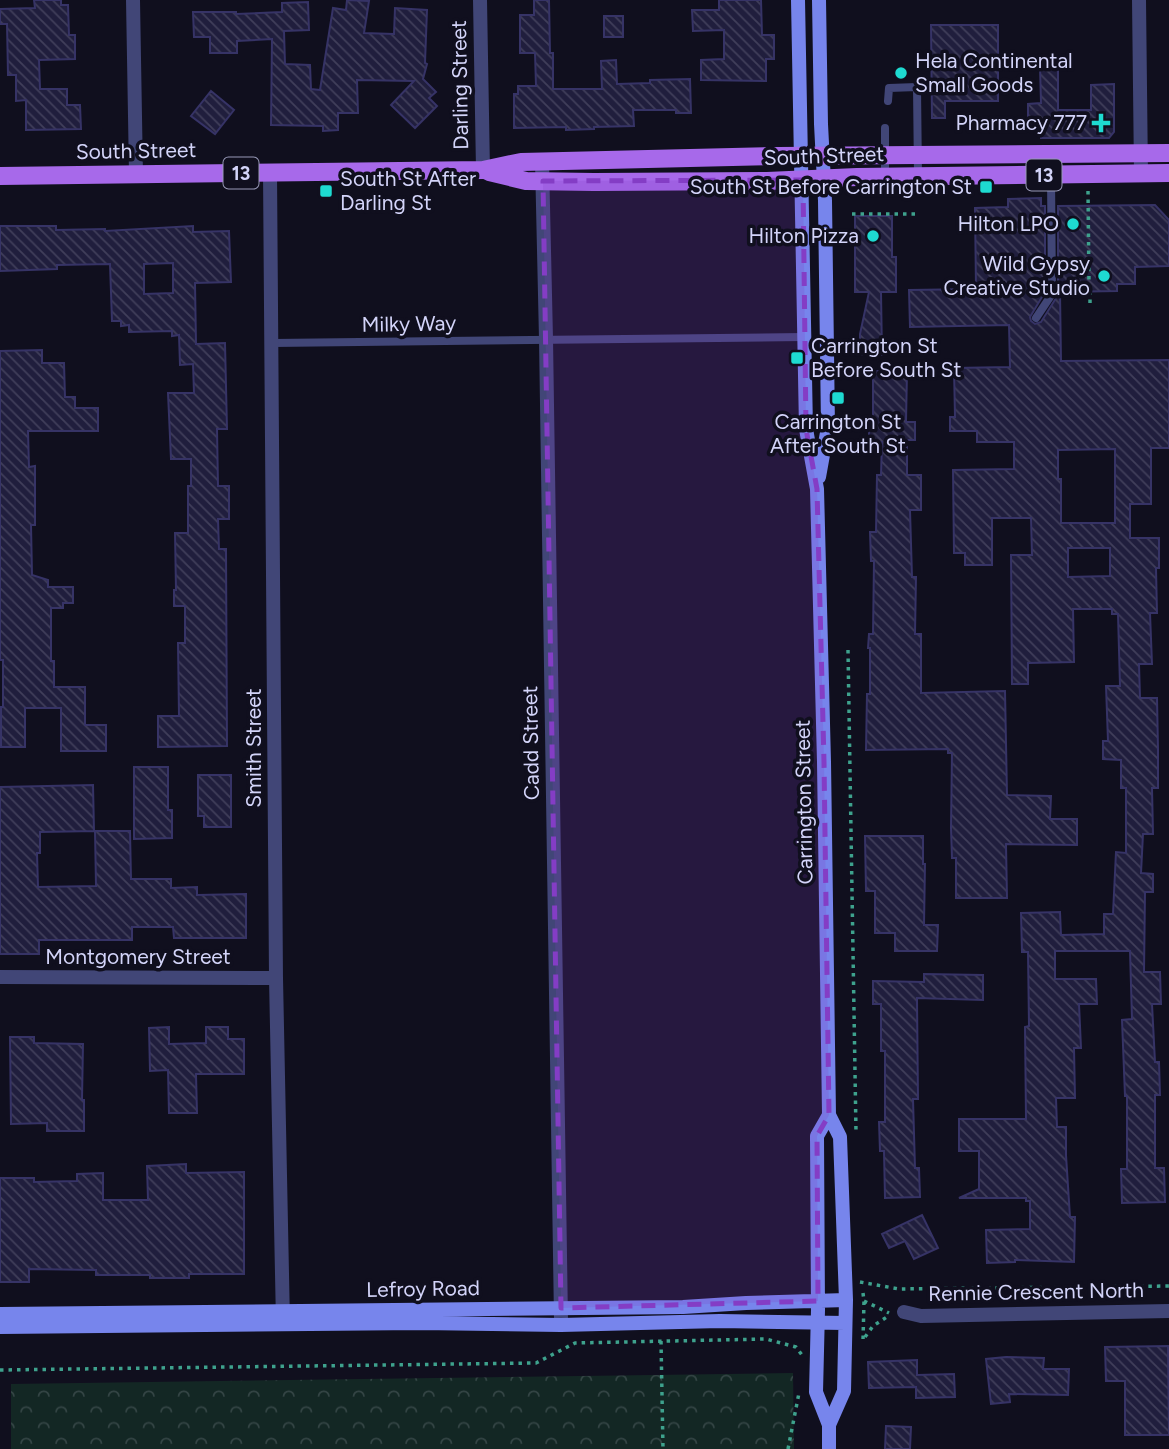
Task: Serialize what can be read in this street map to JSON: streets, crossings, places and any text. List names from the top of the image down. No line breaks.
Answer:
{"streets":{"main road":["South Street","13","Carrington Street","Lefroy Road"],"street":["Darling Street","Cadd Street","Smith Street","Montgomery Street","Rennie Crescent North"],"lane":["Milky Way"]},"crossings":[["Darling Street","South Street"],["South Street","Cadd Street"],["South Street","Smith Street"],["South Street","Carrington Street"],["Milky Way","Cadd Street"],["Milky Way","Smith Street"],["Milky Way","Carrington Street"],["Cadd Street","Lefroy Road"],["Smith Street","Montgomery Street"],["Smith Street","Lefroy Road"],["Carrington Street","Lefroy Road"]],"places":{"other":["Hela Continental Small Goods","Hilton LPO","Hilton Pizza","Wild Gypsy Creative Studio"],"health":["Pharmacy 777"],"transit":["South St Before Carrington St","South St After Darling St","Carrington St Before South St","Carrington St After South St"]}}
